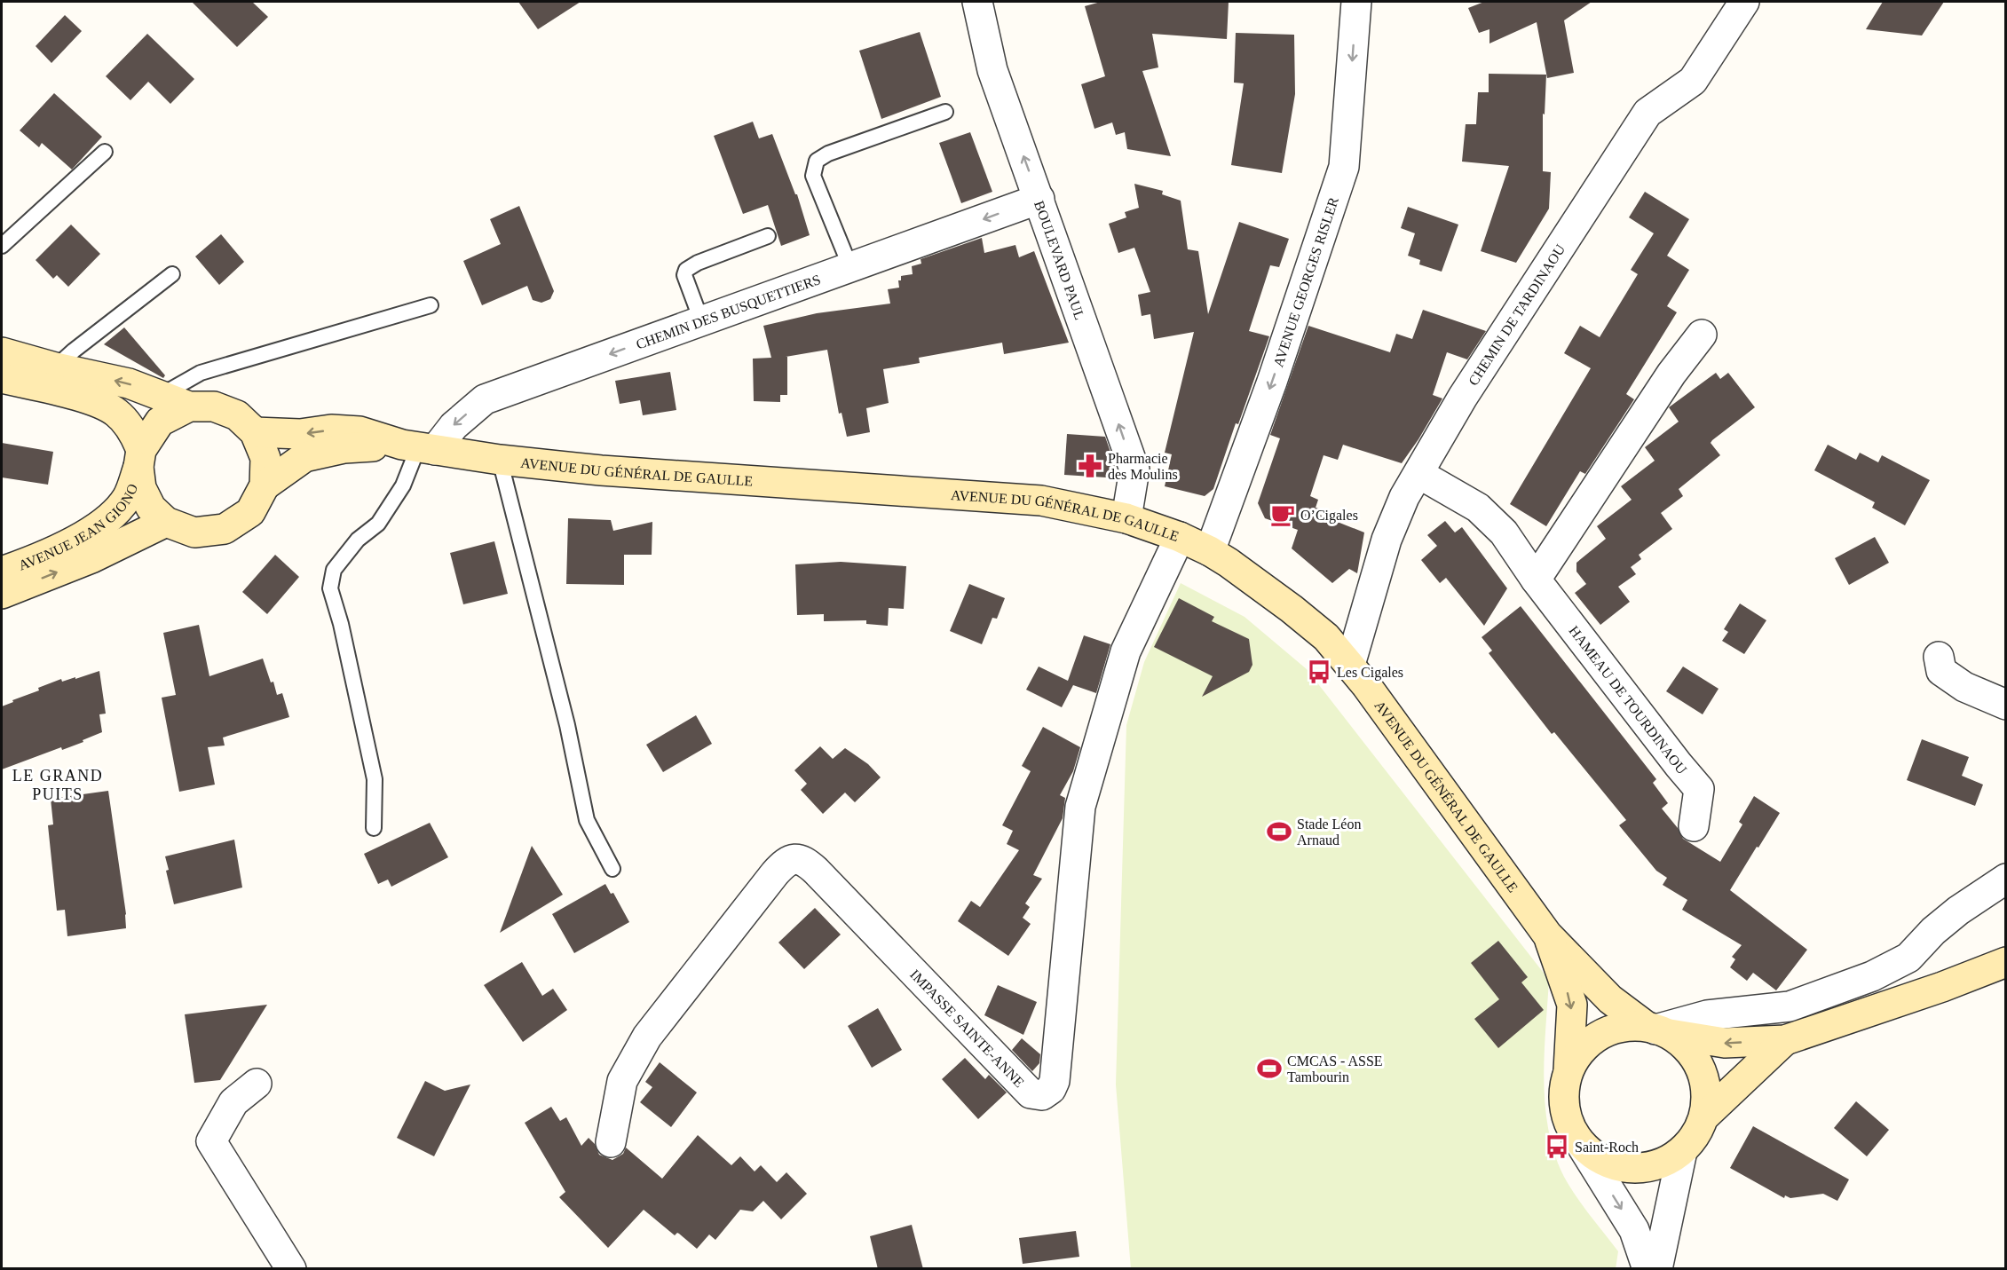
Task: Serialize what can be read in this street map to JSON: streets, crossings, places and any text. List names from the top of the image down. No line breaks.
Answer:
{"streets":{"main road":["AVENUE DU GÉNÉRAL DE GAULLE","AVENUE JEAN GIONO"],"street":["BOULEVARD PAUL","AVENUE GEORGES RISLER","CHEMIN DES BUSQUETTIERS","CHEMIN DE TARDINAOU","HAMEAU DE TOURDINAOU","IMPASSE SAINTE-ANNE"]},"crossings":[["BOULEVARD PAUL","CHEMIN DES BUSQUETTIERS"],["BOULEVARD PAUL","AVENUE DU GÉNÉRAL DE GAULLE"],["AVENUE GEORGES RISLER","AVENUE DU GÉNÉRAL DE GAULLE"],["CHEMIN DES BUSQUETTIERS","AVENUE DU GÉNÉRAL DE GAULLE"],["CHEMIN DE TARDINAOU","AVENUE DU GÉNÉRAL DE GAULLE"],["CHEMIN DE TARDINAOU","HAMEAU DE TOURDINAOU"],["AVENUE DU GÉNÉRAL DE GAULLE","AVENUE JEAN GIONO"],["AVENUE DU GÉNÉRAL DE GAULLE","IMPASSE SAINTE-ANNE"]],"one_way":["BOULEVARD PAUL","AVENUE GEORGES RISLER","CHEMIN DES BUSQUETTIERS"],"districts":["LE GRAND PUITS"],"places":{"pharmacy":["Pharmacie des Moulins"],"cafe":["O’Cigales"],"bus stop":["Les Cigales","Saint-Roch"],"sports":["Stade Léon Arnaud","CMCAS - ASSE Tambourin"]}}
